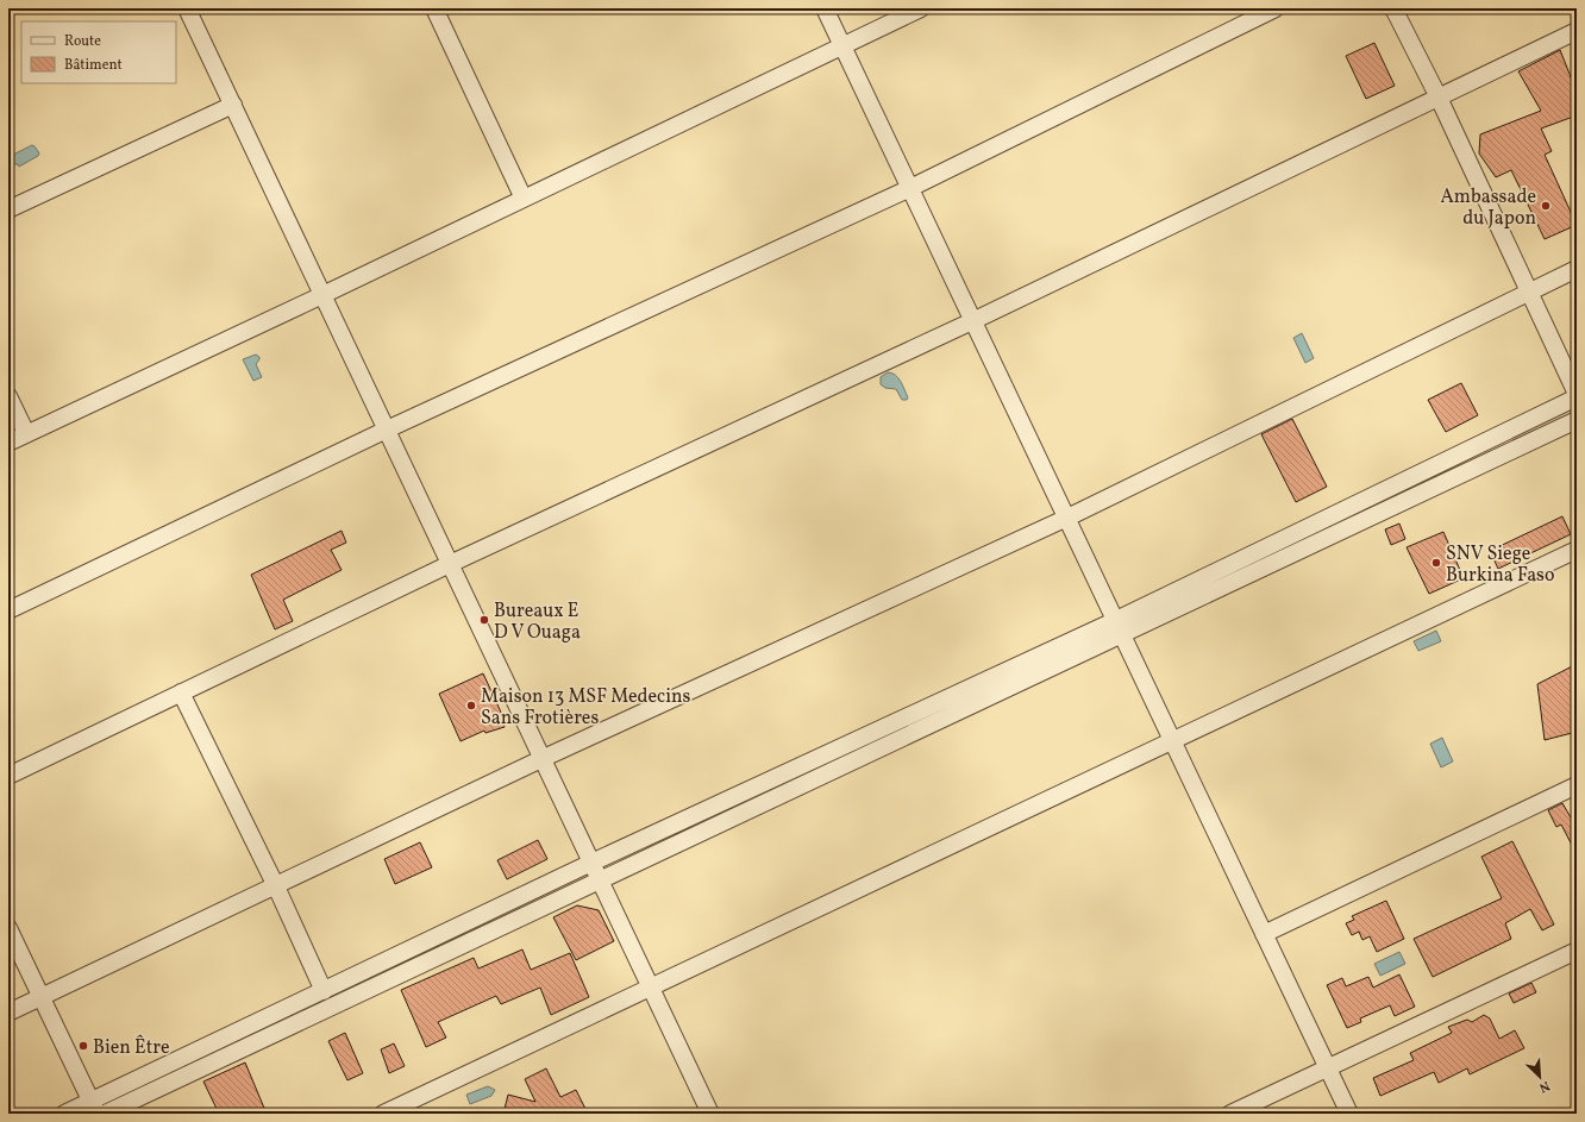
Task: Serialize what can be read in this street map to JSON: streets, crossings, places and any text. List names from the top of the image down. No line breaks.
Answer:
{"places":["Ambassade du Japon","SNV Siege Burkina Faso","Bureaux E D V Ouaga","Maison 13 MSF Medecins Sans Frotières","Bien Être"],"legend":["Route","Bâtiment"],"north":"bottom right"}
